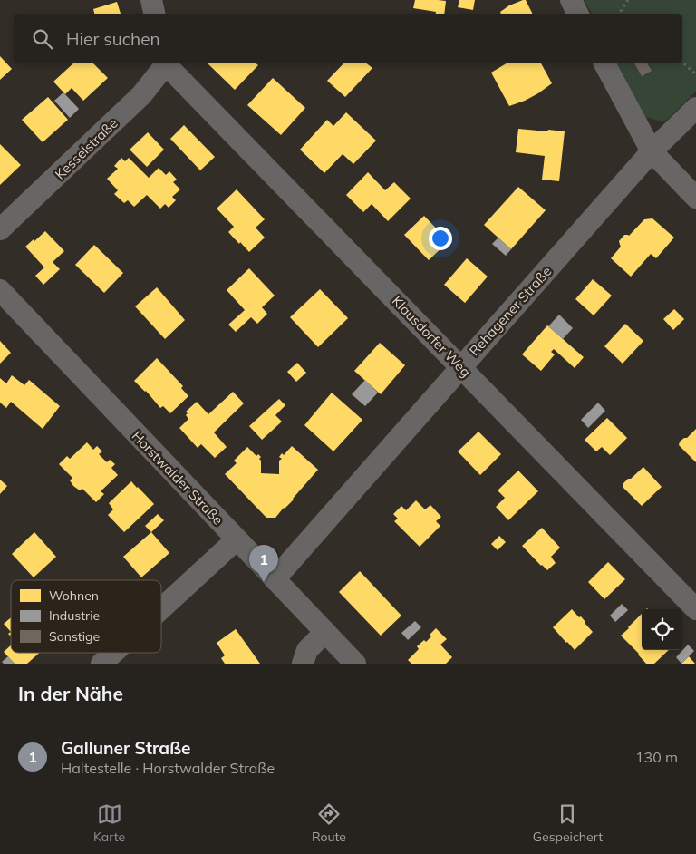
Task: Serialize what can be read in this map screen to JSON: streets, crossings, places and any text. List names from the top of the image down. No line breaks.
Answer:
{"streets":{"street":["Kesselstraße","Rehagener Straße","Klausdorfer Weg","Horstwalder Straße"]},"crossings":[["Rehagener Straße","Klausdorfer Weg"],["Rehagener Straße","Horstwalder Straße"]],"legend":["Wohnen","Industrie","Sonstige"],"page":{"search":"Hier suchen","pins":"1","heading":"In der Nähe","list":[{"mark":"1","name":"Galluner Straße","note":"Haltestelle · Horstwalder Straße","value":"130 m"}],"nav":["Karte","Route","Gespeichert"]}}
